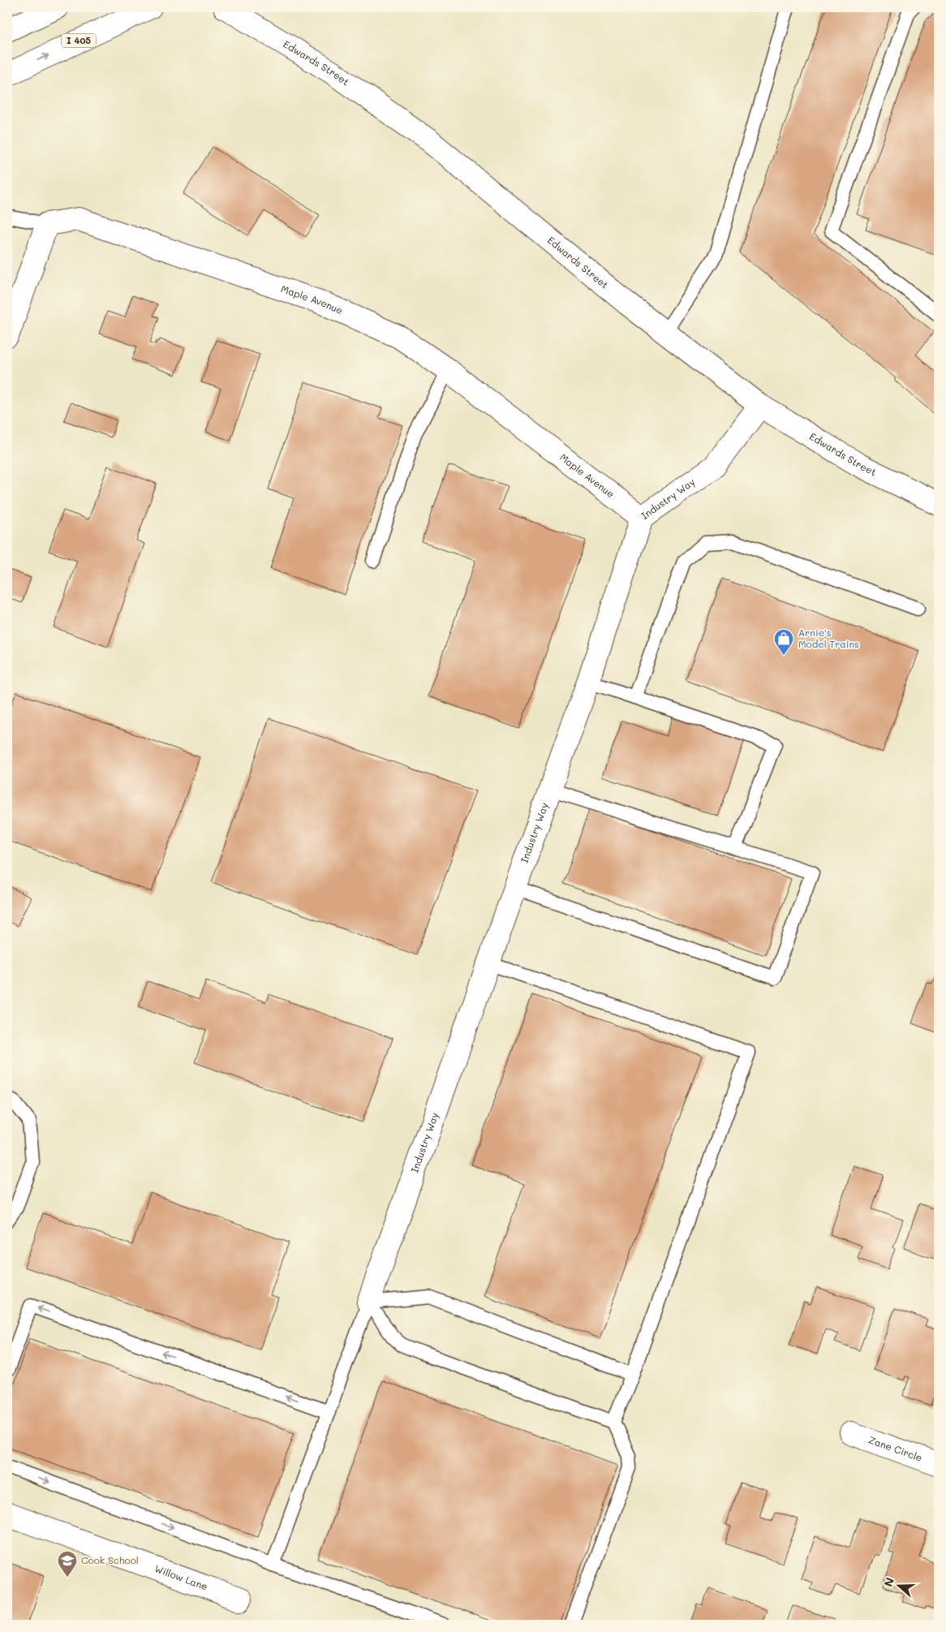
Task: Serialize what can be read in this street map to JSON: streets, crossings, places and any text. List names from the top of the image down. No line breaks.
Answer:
{"streets":{"main road":["I 405","Edwards Street","Maple Avenue","Industry Way","Zane Circle","Willow Lane"]},"crossings":[["Edwards Street","Industry Way"],["Maple Avenue","Industry Way"]],"places":{"shop":["Arnie's Model Trains"],"school or university":["Cook School"]},"north":"left"}
